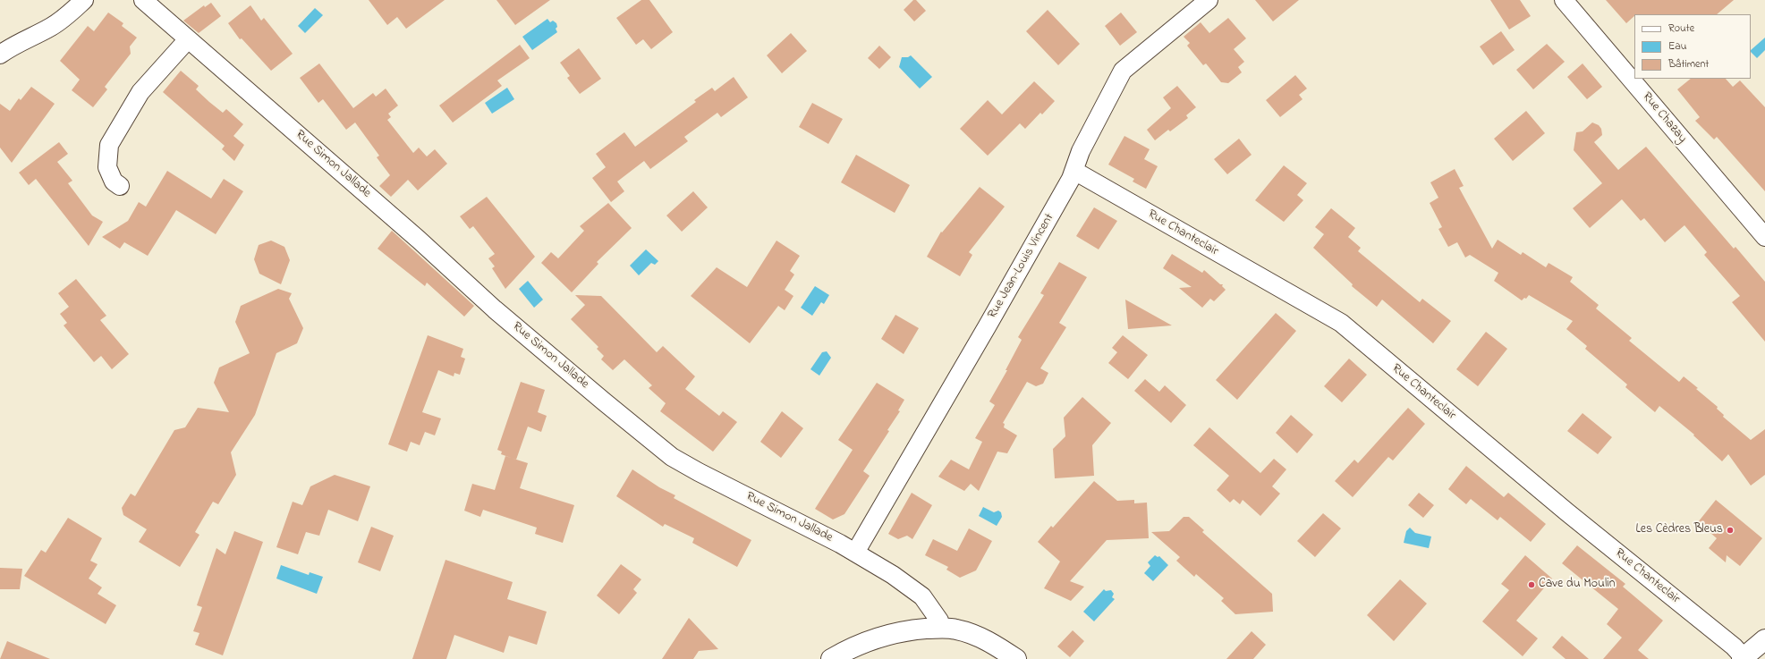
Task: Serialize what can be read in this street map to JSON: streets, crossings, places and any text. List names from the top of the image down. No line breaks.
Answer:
{"streets":{"street":["Rue Chazay","Rue Simon Jallade","Rue Chanteclair","Rue Jean-Louis Vincent"]},"crossings":[["Rue Simon Jallade","Rue Jean-Louis Vincent"],["Rue Chanteclair","Rue Jean-Louis Vincent"]],"places":["Les Cèdres Bleus","Cave du Moulin"],"legend":["Route","Eau","Bâtiment"]}
